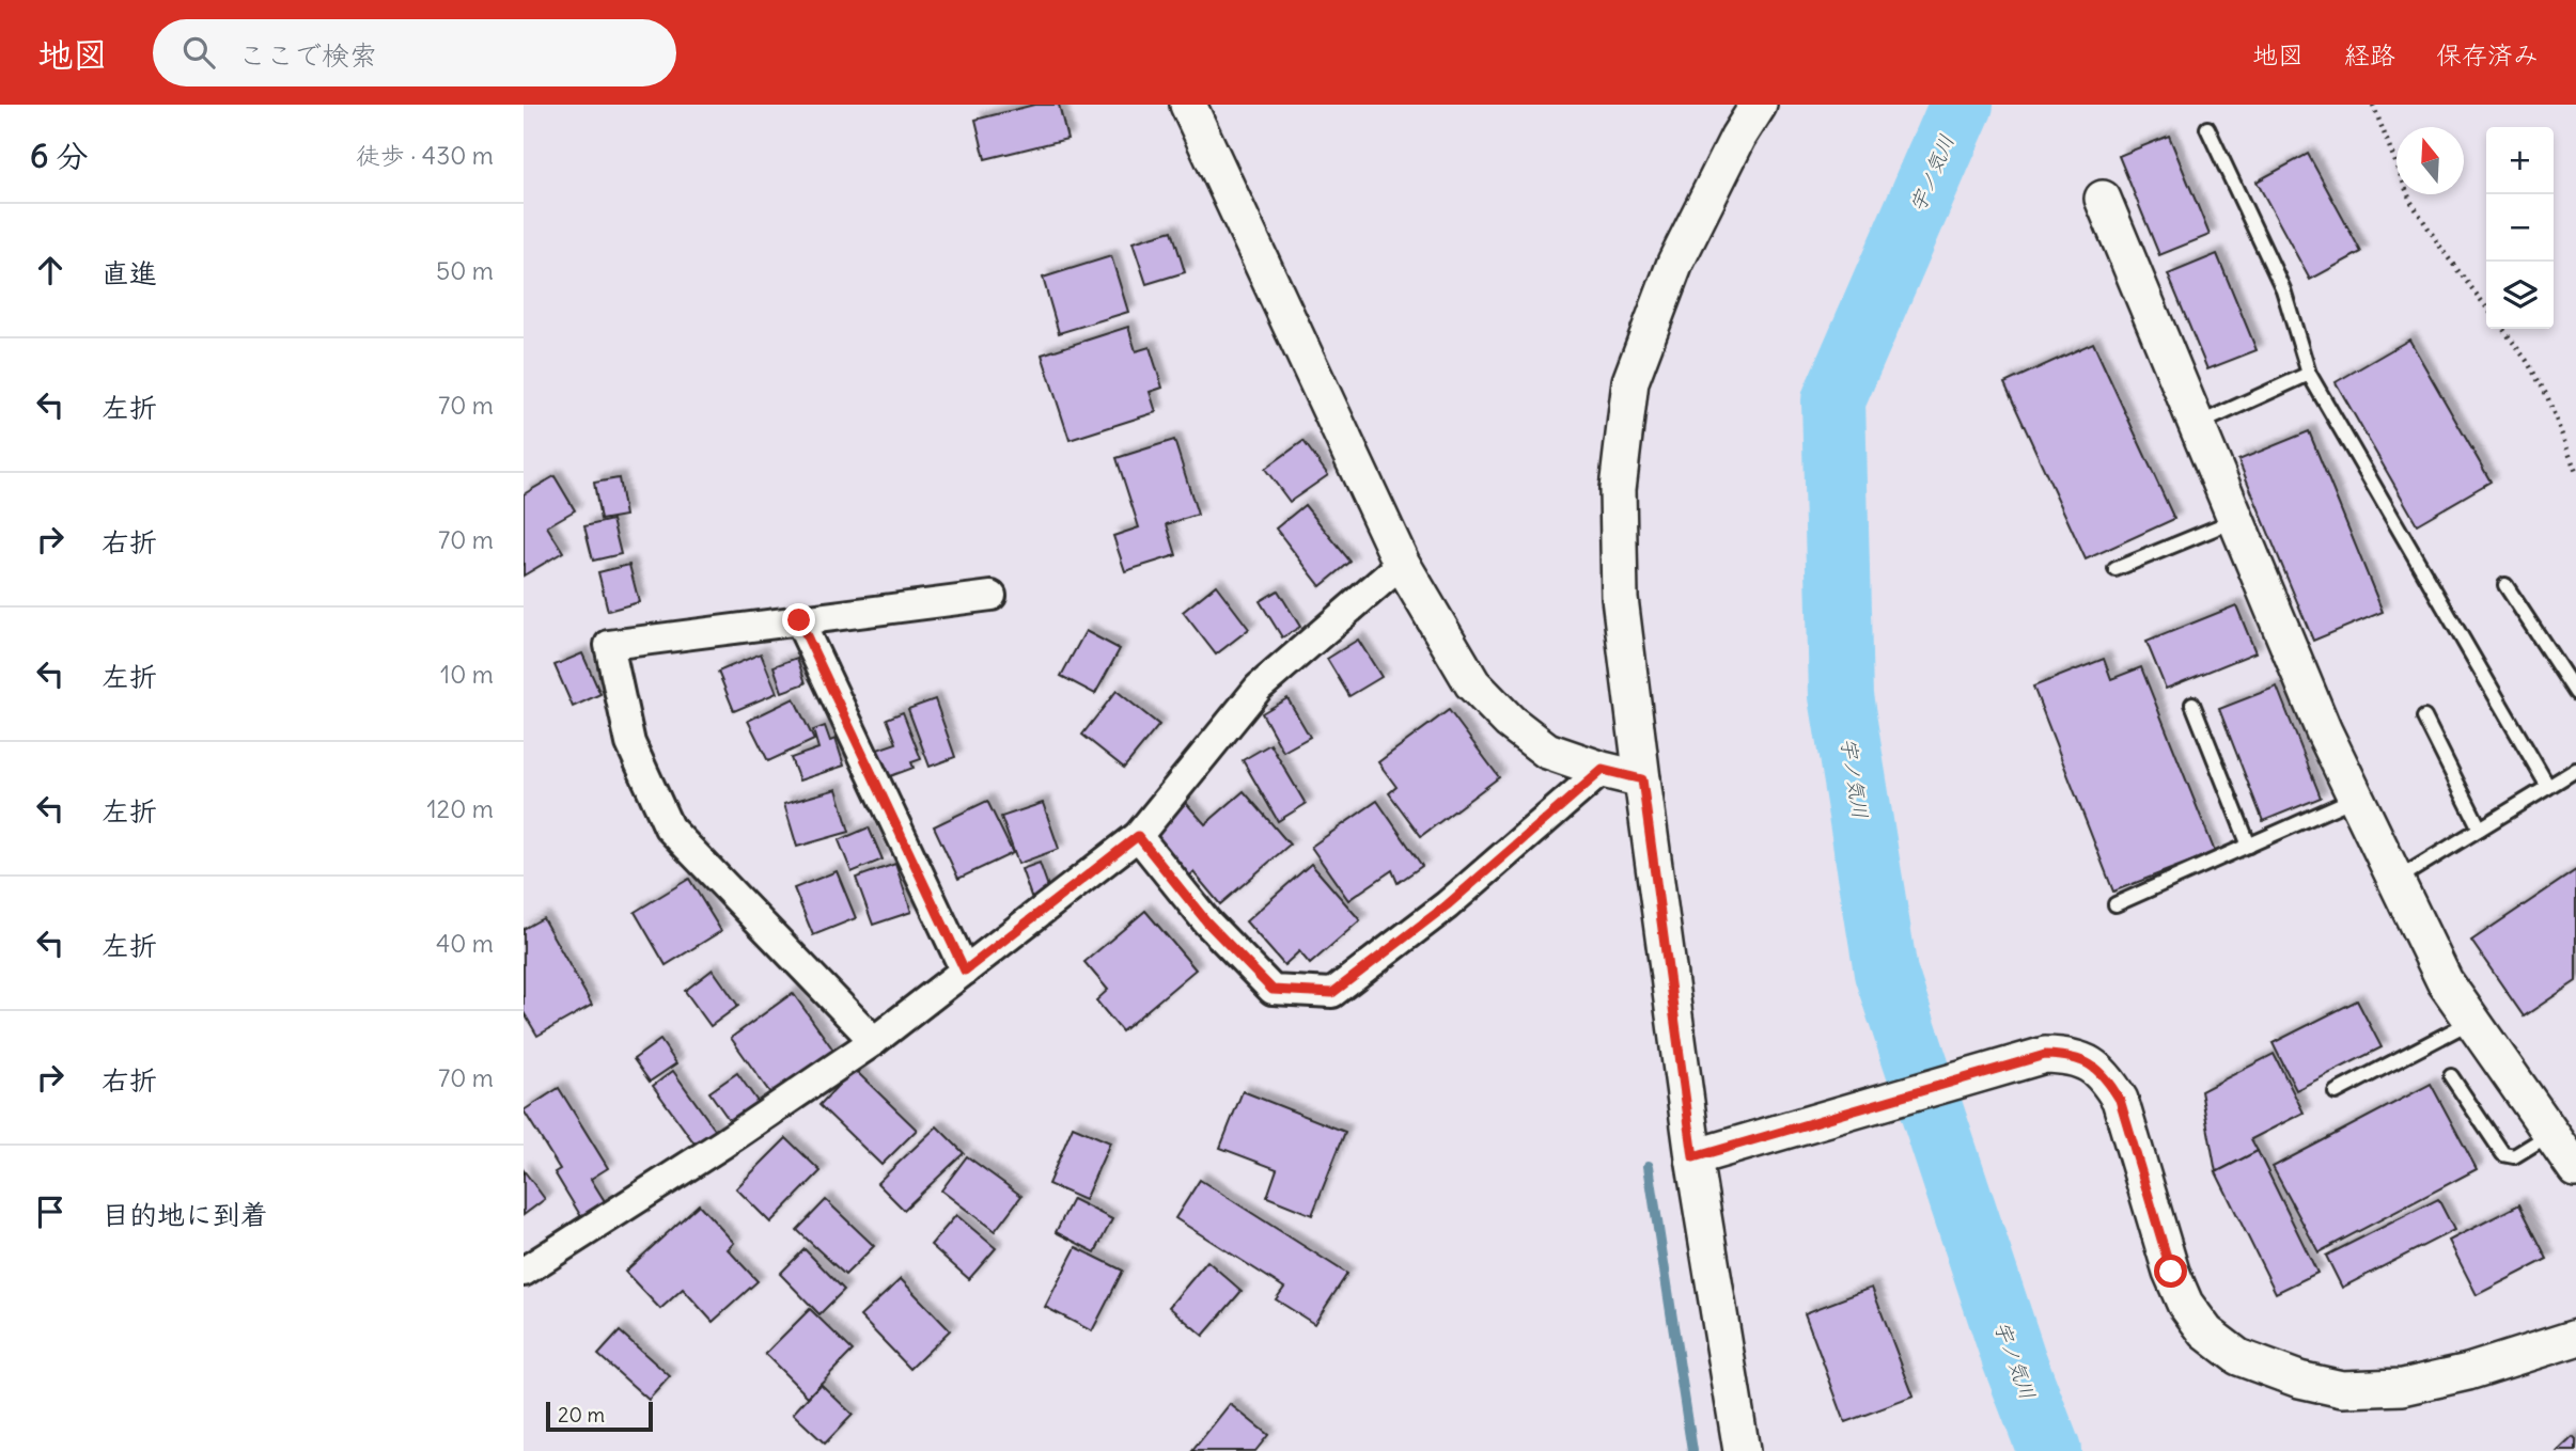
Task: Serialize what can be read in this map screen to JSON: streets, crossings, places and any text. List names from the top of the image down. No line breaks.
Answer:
{"water":["宇ノ気川"],"scale_bar":"20 m","north":"top","page":{"header":"地図","search":"ここで検索","nav":["地図","経路","保存済み"],"heading":["6 分","徒歩 · 430 m"],"map_buttons":["+","−"],"list":[["直進","50 m"],["左折","70 m"],["右折","70 m"],["左折","10 m"],["左折","120 m"],["左折","40 m"],["右折","70 m"],"目的地に到着"],"scale":"20 m"}}
